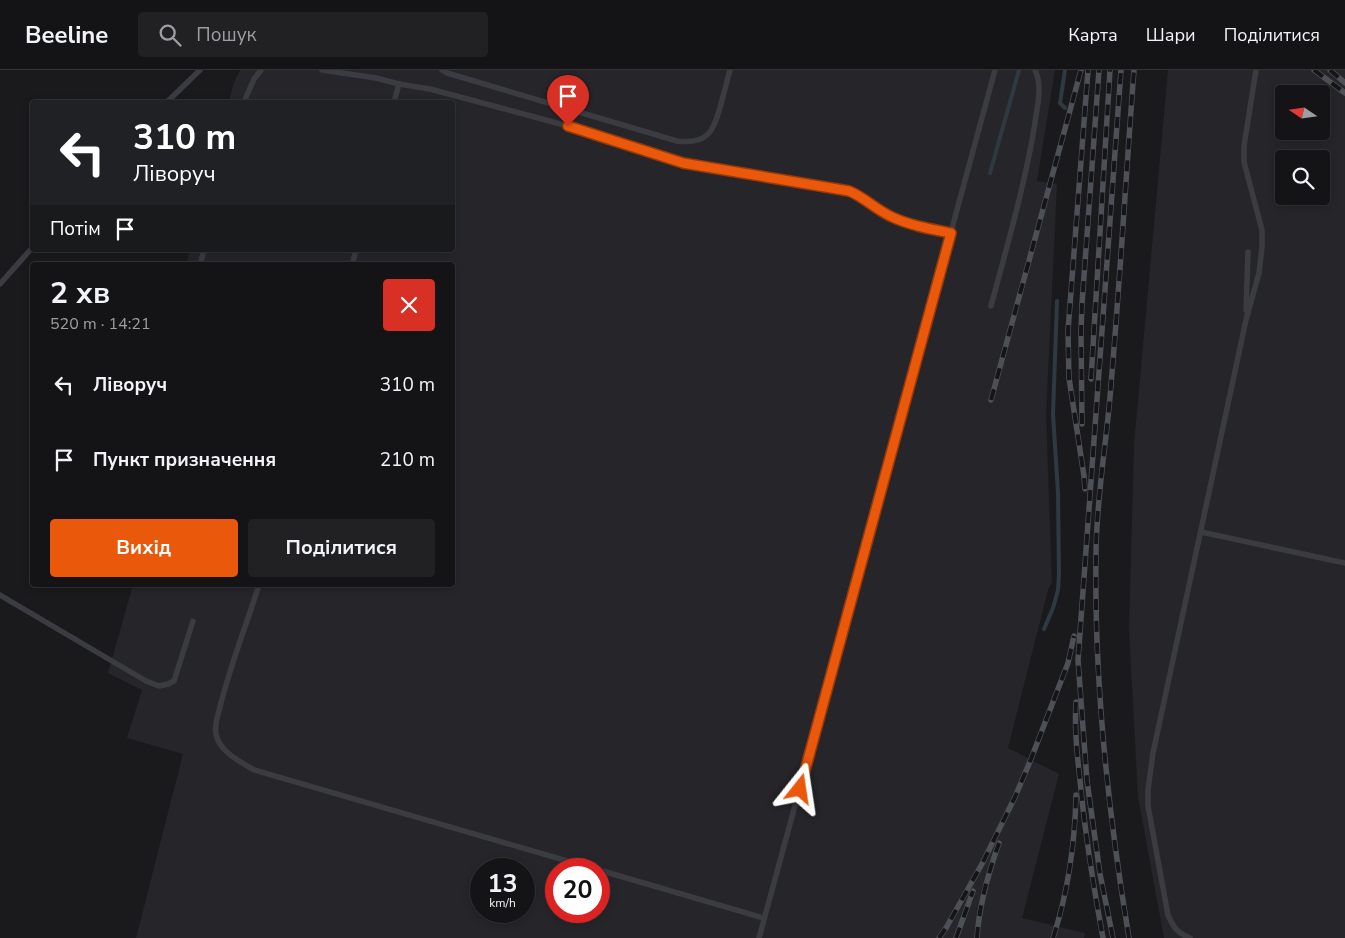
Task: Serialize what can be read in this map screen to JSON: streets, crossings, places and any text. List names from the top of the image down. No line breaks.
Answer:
{"north":"left","page":{"header":"Beeline","search":"Пошук","nav":["Карта","Шари","Поділитися"],"turn":["310 m","Ліворуч"],"then":"Потім","heading":["2 хв","520 m · 14:21"],"list":[{"name":"Ліворуч","value":"310 m"},{"name":"Пункт призначення","value":"210 m"}],"buttons":["Вихід","Поділитися"],"speed":"13 km/h","limit":"20"}}
